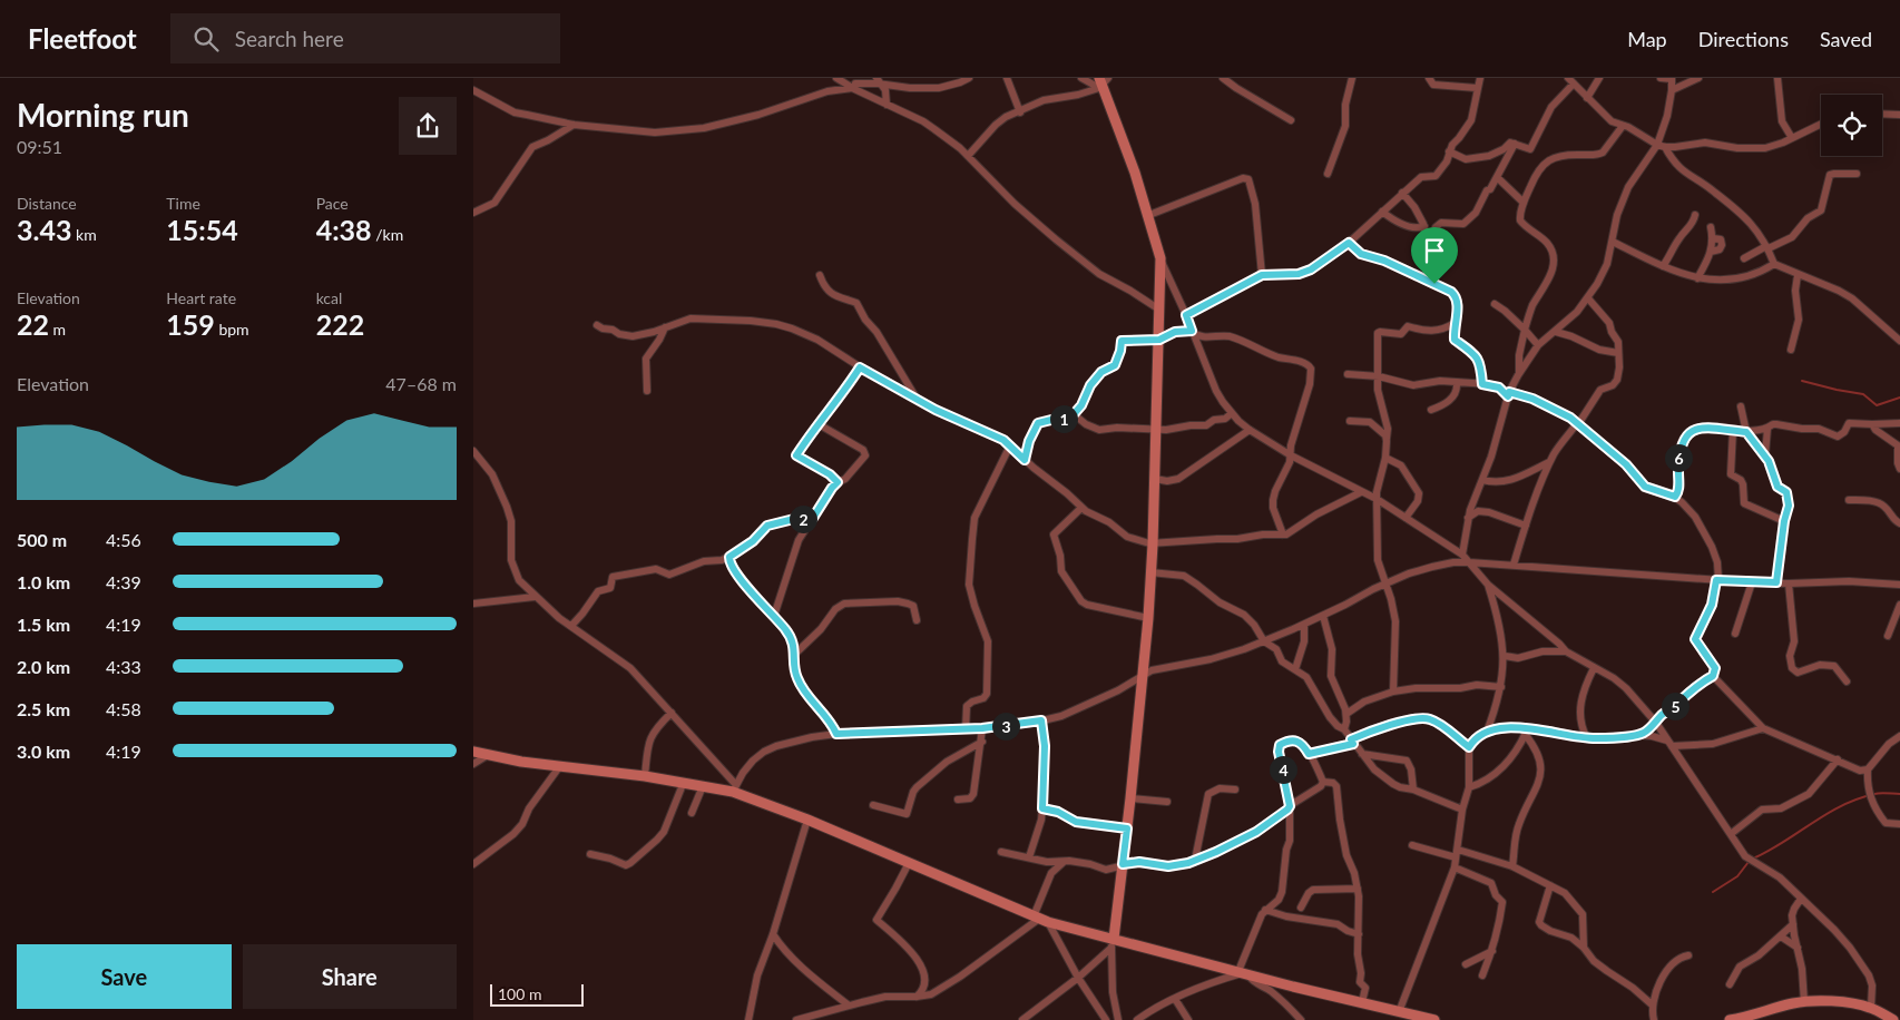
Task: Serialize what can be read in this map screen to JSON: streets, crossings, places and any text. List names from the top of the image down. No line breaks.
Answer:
{"scale_bar":"100 m","page":{"header":"Fleetfoot","search":"Search here","nav":["Map","Directions","Saved"],"heading":["Morning run","09:51"],"stats":[["Distance","3.43 km"],["Time","15:54"],["Pace","4:38 /km"],["Elevation","22 m"],["Heart rate","159 bpm"],["kcal","222"]],"chart":["Elevation","47–68 m"],"pins":["1","6","2","5","3","4"],"list":[{"name":"500 m","note":"4:56"},{"name":"1.0 km","note":"4:39"},{"name":"1.5 km","note":"4:19"},{"name":"2.0 km","note":"4:33"},{"name":"2.5 km","note":"4:58"},{"name":"3.0 km","note":"4:19"}],"buttons":["Save","Share"],"scale":"100 m"}}
